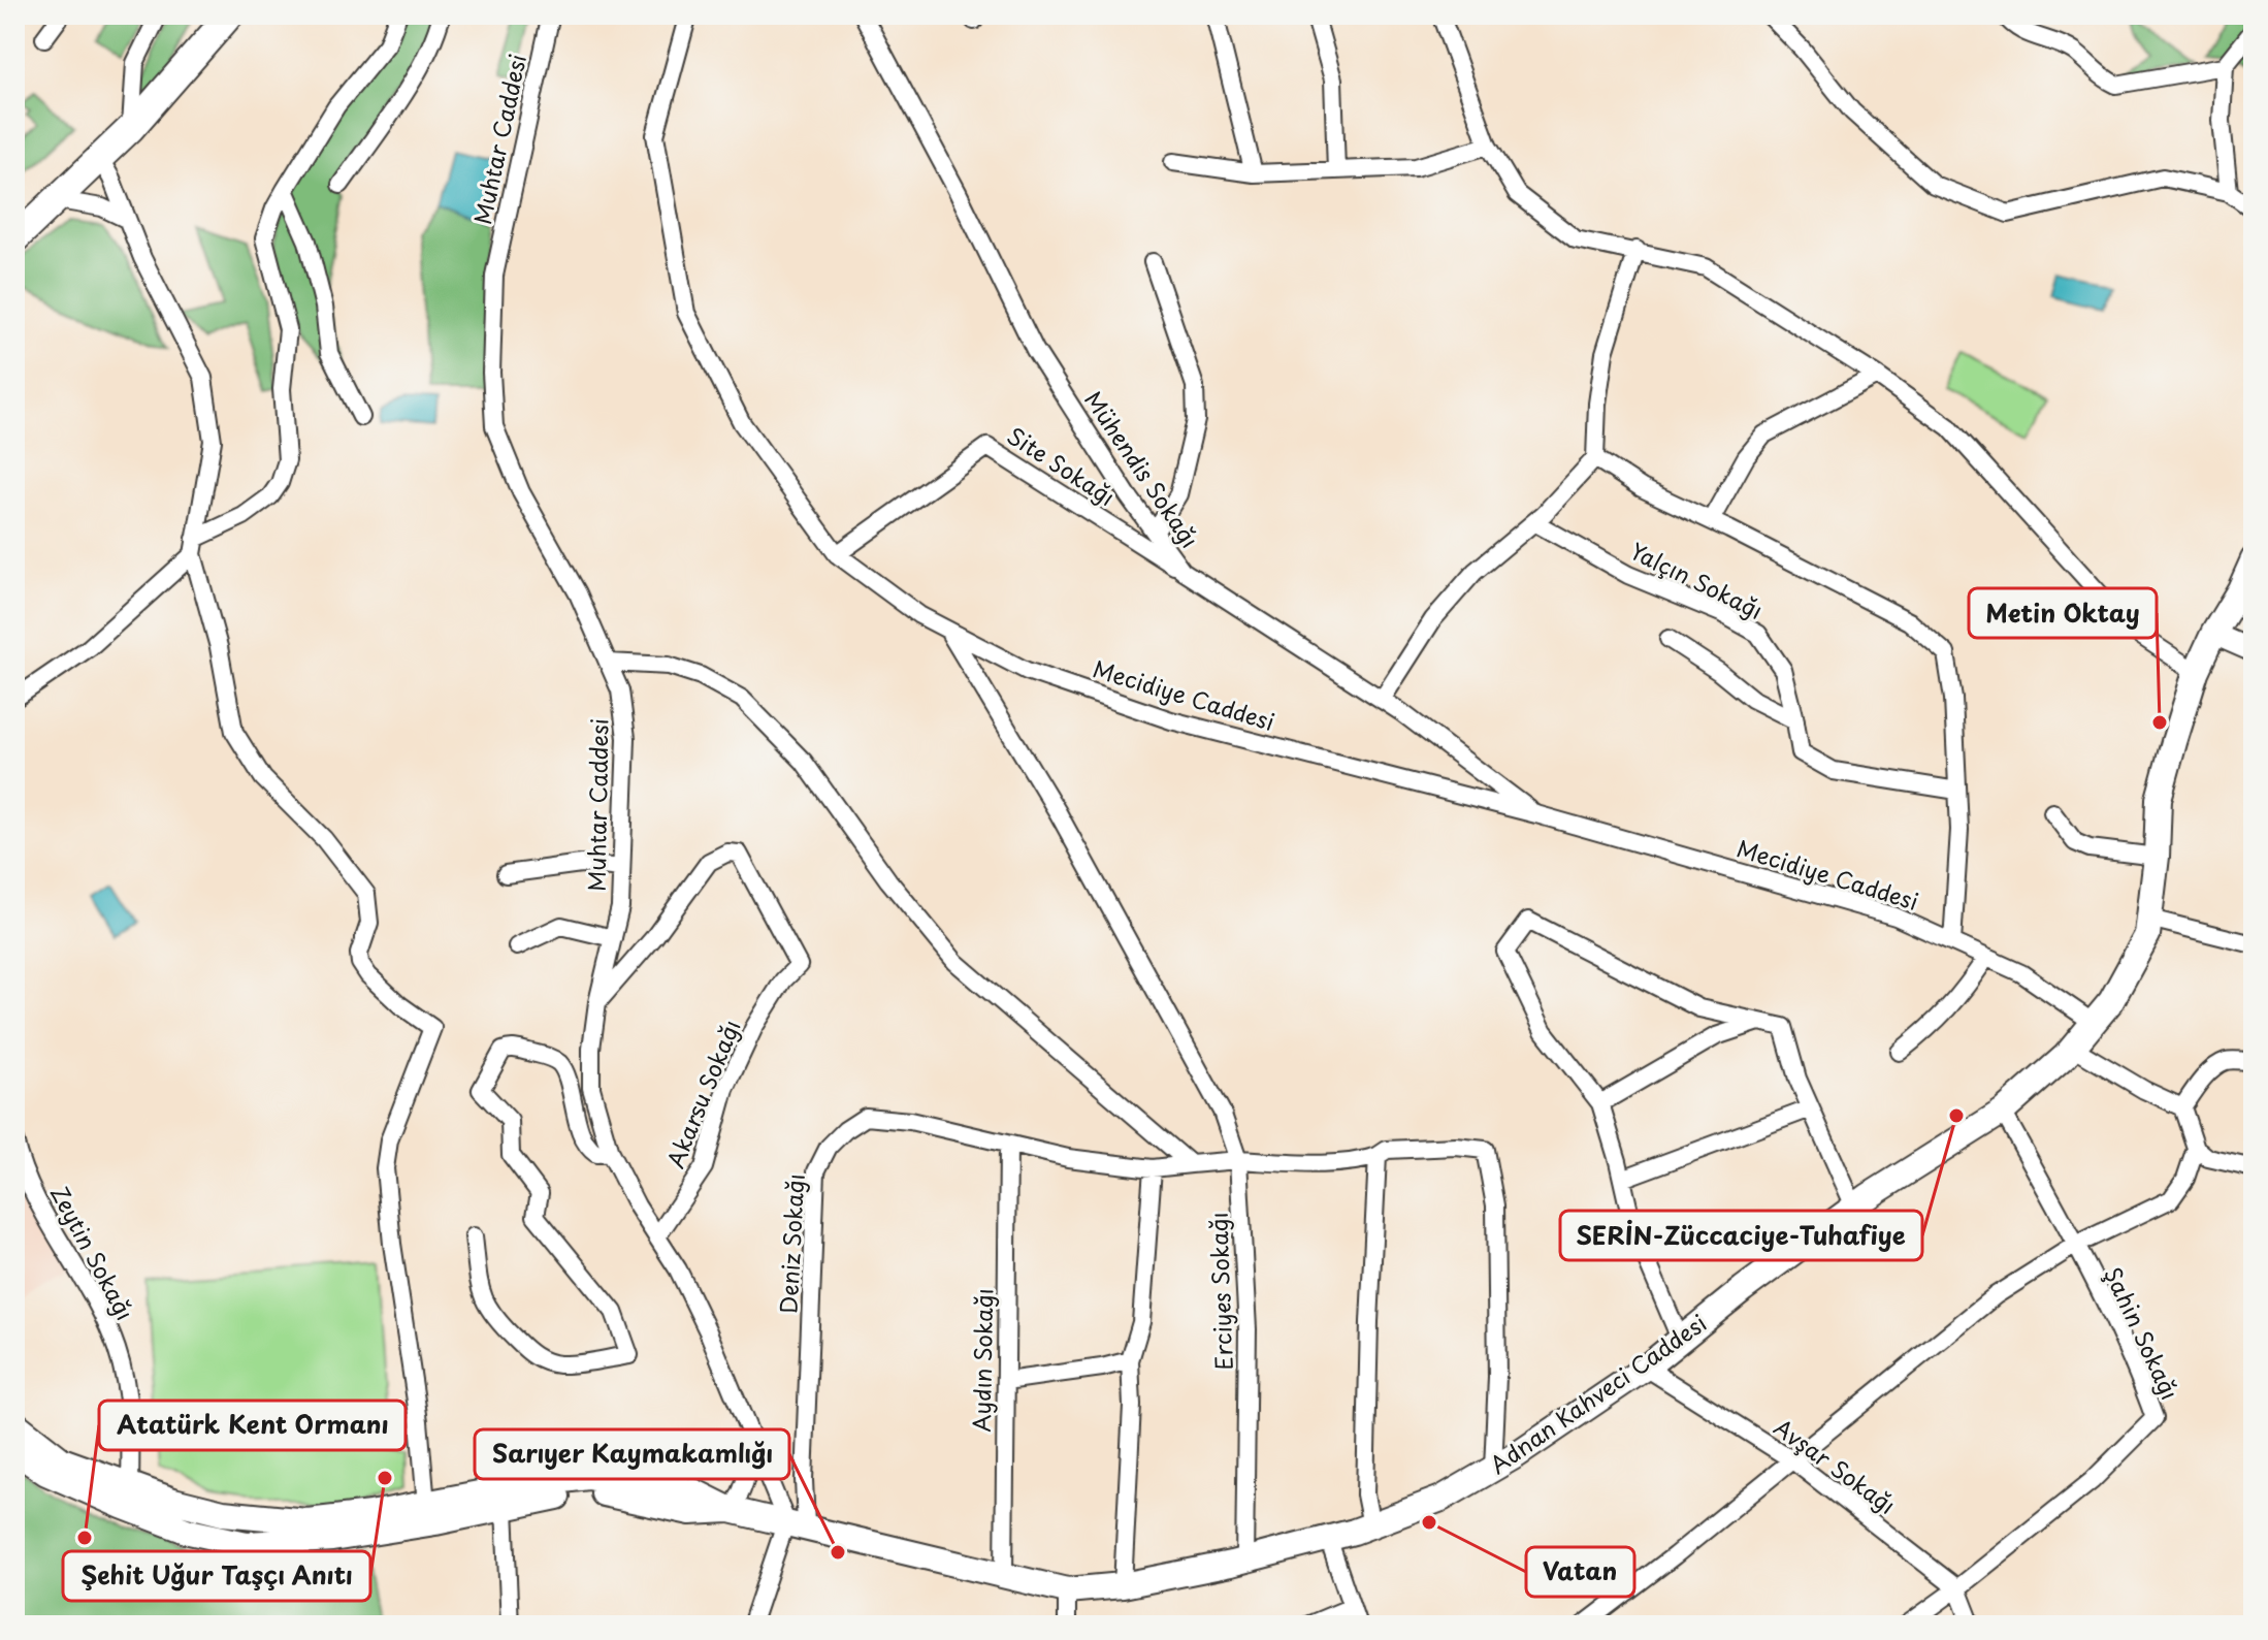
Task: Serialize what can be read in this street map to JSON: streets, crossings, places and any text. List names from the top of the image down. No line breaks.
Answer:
{"streets":{"main road":["Adnan Kahveci Caddesi"],"street":["Muhtar Caddesi","Site Sokağı","Mühendis Sokağı","Yalçın Sokağı","Mecidiye Caddesi","Akarsu Sokağı","Deniz Sokağı","Zeytin Sokağı","Erciyes Sokağı","Şahin Sokağı","Aydın Sokağı","Avşar Sokağı"]},"crossings":[["Muhtar Caddesi","Akarsu Sokağı"],["Muhtar Caddesi","Deniz Sokağı"],["Muhtar Caddesi","Adnan Kahveci Caddesi"],["Site Sokağı","Mühendis Sokağı"],["Site Sokağı","Mecidiye Caddesi"],["Mühendis Sokağı","Mecidiye Caddesi"],["Mecidiye Caddesi","Erciyes Sokağı"],["Mecidiye Caddesi","Adnan Kahveci Caddesi"],["Deniz Sokağı","Erciyes Sokağı"],["Deniz Sokağı","Aydın Sokağı"],["Deniz Sokağı","Adnan Kahveci Caddesi"],["Zeytin Sokağı","Adnan Kahveci Caddesi"],["Erciyes Sokağı","Adnan Kahveci Caddesi"],["Şahin Sokağı","Adnan Kahveci Caddesi"],["Şahin Sokağı","Avşar Sokağı"],["Aydın Sokağı","Adnan Kahveci Caddesi"],["Adnan Kahveci Caddesi","Avşar Sokağı"]],"places":["Metin Oktay","SERİN-Züccaciye-Tuhafiye","Şehit Uğur Taşçı Anıtı","Vatan","Atatürk Kent Ormanı","Sarıyer Kaymakamlığı"]}
